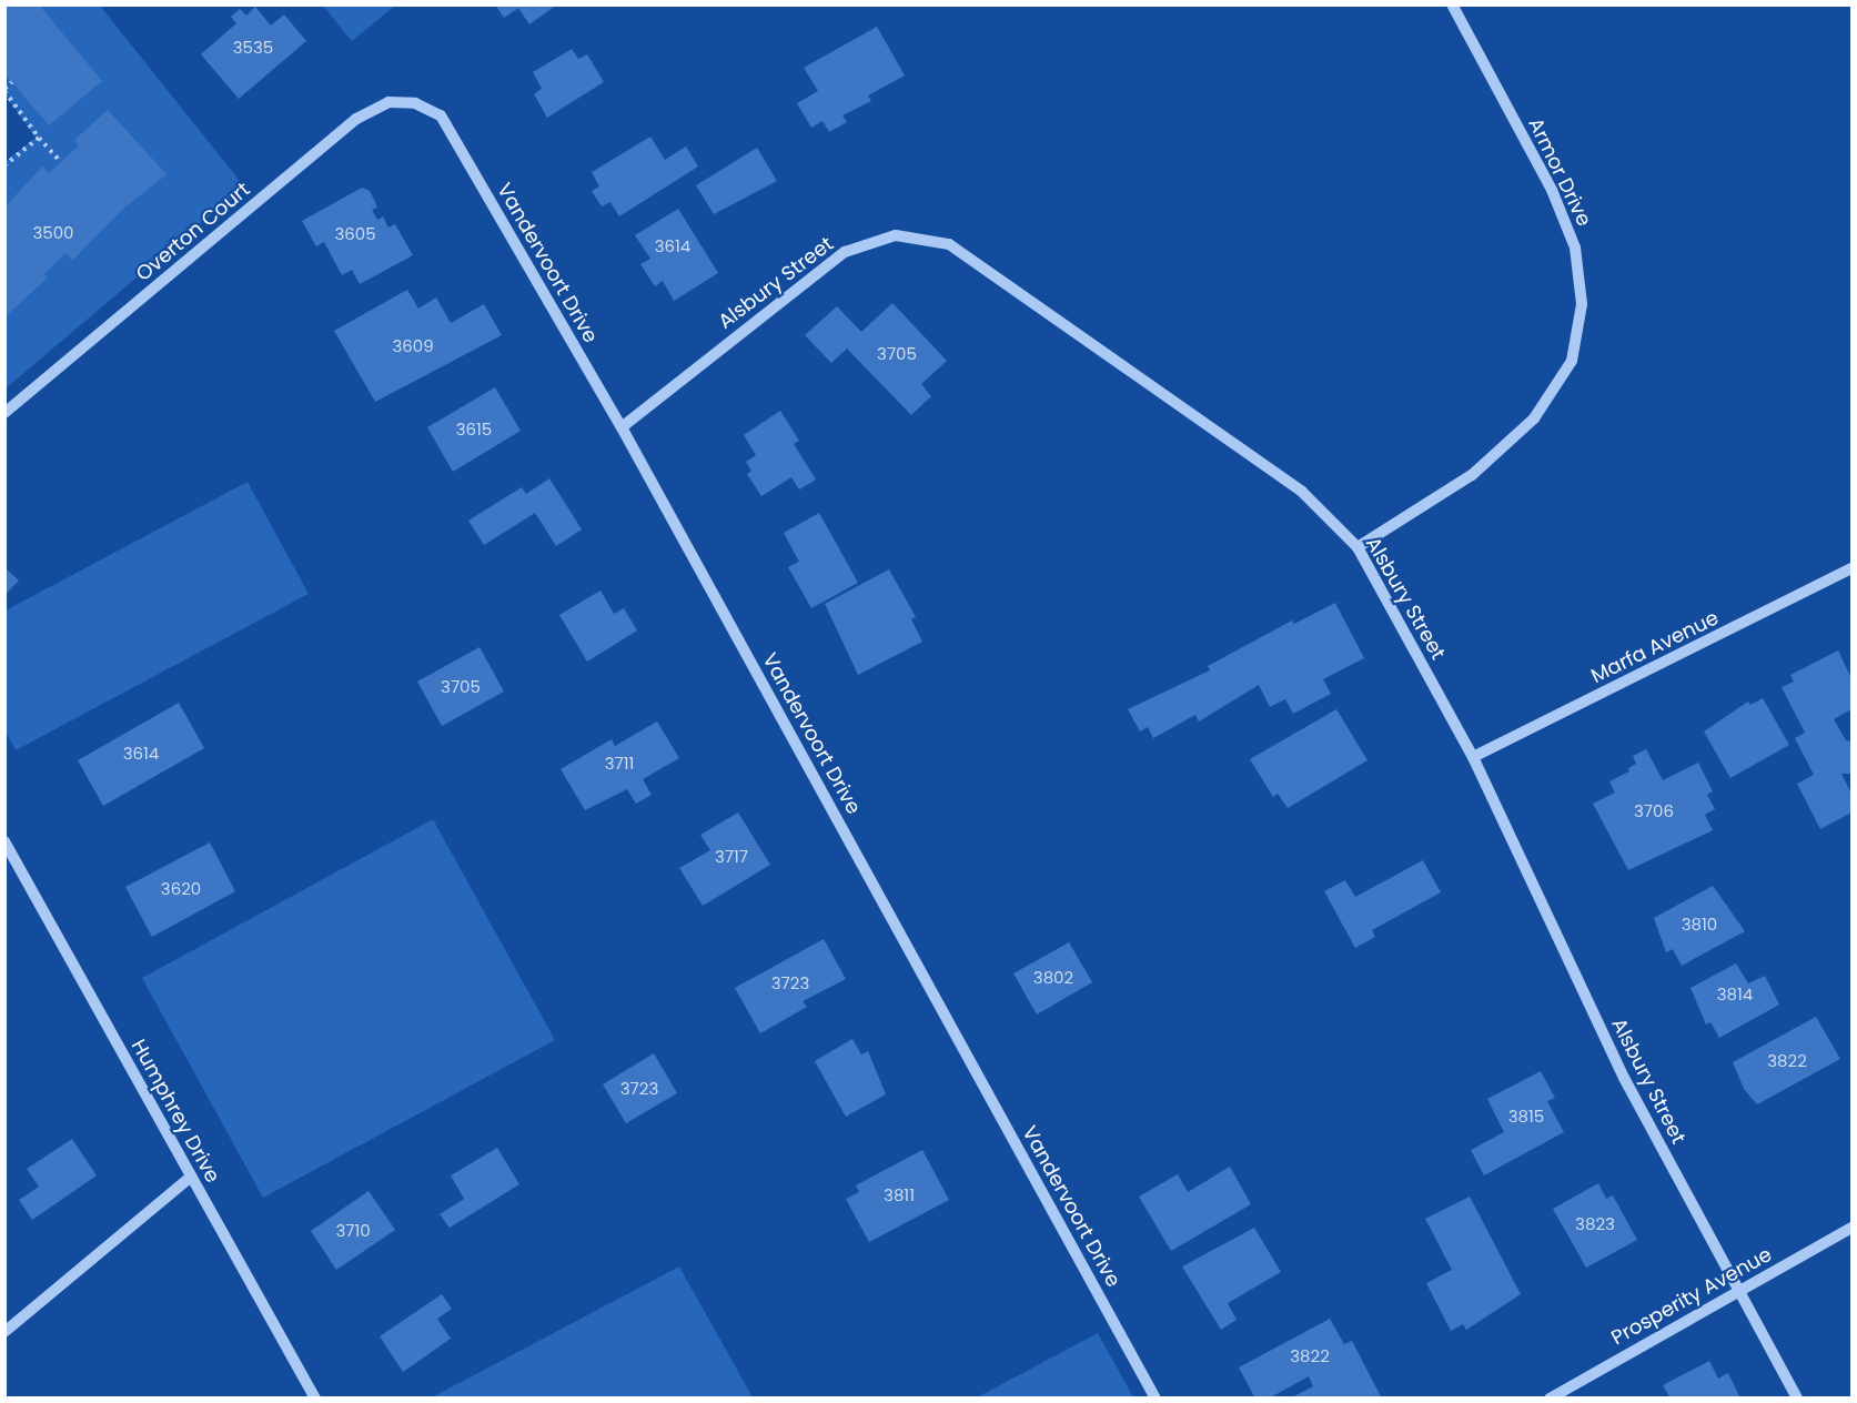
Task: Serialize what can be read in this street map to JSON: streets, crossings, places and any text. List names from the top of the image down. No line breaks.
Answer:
{"streets":{"street":["Armor Drive","Overton Court","Vandervoort Drive","Alsbury Street","Marfa Avenue","Humphrey Drive","Prosperity Avenue"]},"crossings":[["Armor Drive","Alsbury Street"],["Overton Court","Vandervoort Drive"],["Vandervoort Drive","Alsbury Street"],["Alsbury Street","Marfa Avenue"],["Alsbury Street","Prosperity Avenue"]],"house_numbers":["3535","3500","3605","3614","3609","3705","3615","3705","3614","3711","3706","3717","3620","3810","3802","3723","3814","3822","3723","3815","3811","3823","3710","3822"]}
